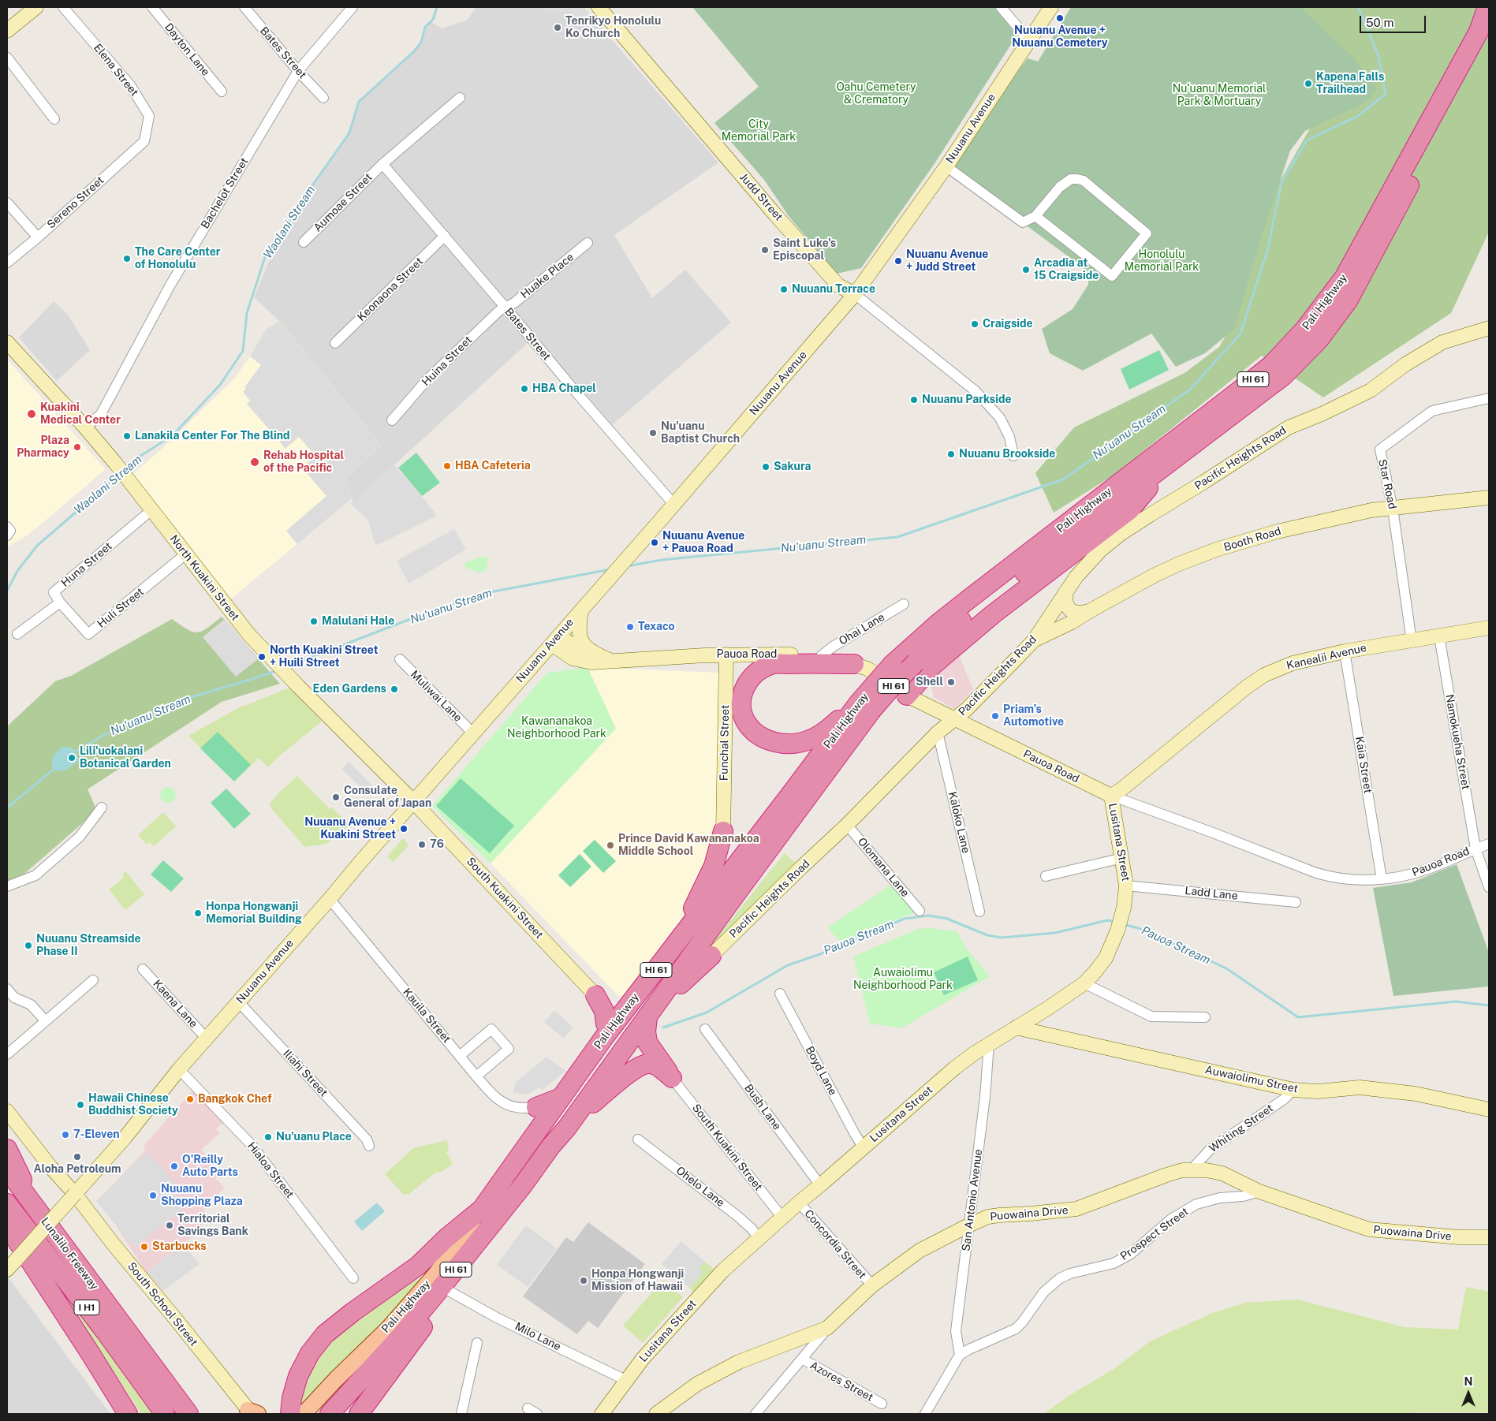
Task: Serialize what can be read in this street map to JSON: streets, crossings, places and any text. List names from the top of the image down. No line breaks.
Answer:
{"streets":{"highway":["Pali Highway","HI 61","Lunalilo Freeway","I H1"],"street":["Dayton Lane","Bates Street","Elena Street","Nuuanu Avenue","Bachelot Street","Judd Street","Sereno Street","Aumoae Street","Huake Place","Keonaona Street","Huina Street","Pacific Heights Road","Star Road","Booth Road","Huna Street","North Kuakini Street","Huli Street","Ohai Lane","Pauoa Road","Kanealii Avenue","Muliwai Lane","Namokueha Street","Funchal Street","Kaia Street","Kaloko Lane","Lusitana Street","Olomana Lane","Ladd Lane","South Kuakini Street","Kaena Lane","Kauila Street","Boyd Lane","Iliahi Street","Auwaiolimu Street","Bush Lane","Whiting Street","Hialoa Street","Ohelo Lane","San Antonio Avenue","Puowaina Drive","Prospect Street","Concordia Street","South School Street","Milo Lane","Azores Street"]},"crossings":[["Bates Street","Nuuanu Avenue"],["Bates Street","Bachelot Street"],["Bates Street","Aumoae Street"],["Bates Street","Huake Place"],["Bates Street","Keonaona Street"],["Bates Street","Huina Street"],["Elena Street","Sereno Street"],["Nuuanu Avenue","Judd Street"],["Nuuanu Avenue","North Kuakini Street"],["Nuuanu Avenue","Pauoa Road"],["Nuuanu Avenue","Muliwai Lane"],["Nuuanu Avenue","South Kuakini Street"],["Nuuanu Avenue","Kaena Lane"],["Nuuanu Avenue","Kauila Street"],["Nuuanu Avenue","Iliahi Street"],["Nuuanu Avenue","Hialoa Street"],["Nuuanu Avenue","South School Street"],["Bachelot Street","North Kuakini Street"],["Huake Place","Huina Street"],["Pacific Heights Road","Booth Road"],["Pacific Heights Road","Pauoa Road"],["Pacific Heights Road","Kaloko Lane"],["Pacific Heights Road","Olomana Lane"],["Star Road","Booth Road"],["Star Road","Kanealii Avenue"],["Huna Street","North Kuakini Street"],["Huna Street","Huli Street"],["North Kuakini Street","Huli Street"],["North Kuakini Street","South Kuakini Street"],["Ohai Lane","Pauoa Road"],["Pauoa Road","Kanealii Avenue"],["Pauoa Road","Namokueha Street"],["Pauoa Road","Funchal Street"],["Pauoa Road","Kaia Street"],["Pauoa Road","Lusitana Street"],["Kanealii Avenue","Namokueha Street"],["Kanealii Avenue","Kaia Street"],["Kanealii Avenue","Lusitana Street"],["Lusitana Street","Ladd Lane"],["Lusitana Street","South Kuakini Street"],["Lusitana Street","Boyd Lane"],["Lusitana Street","Auwaiolimu Street"],["Lusitana Street","Bush Lane"],["Lusitana Street","Ohelo Lane"],["Lusitana Street","San Antonio Avenue"],["Lusitana Street","Concordia Street"],["Lusitana Street","Milo Lane"],["Auwaiolimu Street","Whiting Street"],["Whiting Street","Puowaina Drive"],["San Antonio Avenue","Puowaina Drive"],["San Antonio Avenue","Prospect Street"],["Puowaina Drive","Prospect Street"],["Puowaina Drive","Concordia Street"]],"water":["Waolani Stream","Nuʻuanu Stream","Pauoa Stream"],"parks":["Oahu Cemetery & Crematory","Nuʻuanu Memorial Park & Mortuary","City Memorial Park","Honolulu Memorial Park","Kawananakoa Neighborhood Park","Auwaiolimu Neighborhood Park"],"places":["Nuuanu Avenue + Nuuanu Cemetery","Tenrikyo Honolulu Ko Church","Kapena Falls Trailhead","Saint Luke's Episcopal","The Care Center of Honolulu","Nuuanu Avenue + Judd Street","Arcadia at 15 Craigside","Nuuanu Terrace","Craigside","HBA Chapel","Nuuanu Parkside","Kuakini Medical Center","Nu'uanu Baptist Church","Lanakila Center For The Blind","Plaza Pharmacy","Nuuanu Brookside","Rehab Hospital of the Pacific","HBA Cafeteria","Sakura","Nuuanu Avenue + Pauoa Road","Malulani Hale","Texaco","North Kuakini Street + Huili Street","Shell","Eden Gardens","Priam’s Automotive","Lili'uokalani Botanical Garden","Consulate General of Japan","Nuuanu Avenue + Kuakini Street","76","Prince David Kawananakoa Middle School","Honpa Hongwanji Memorial Building","Nuuanu Streamside Phase II","Bangkok Chef","Hawaii Chinese Buddhist Society","7-Eleven","Nu'uanu Place","Aloha Petroleum","O'Reilly Auto Parts","Nuuanu Shopping Plaza","Territorial Savings Bank","Starbucks","Honpa Hongwanji Mission of Hawaii"],"scale_bar":"50 m","north":"top"}
